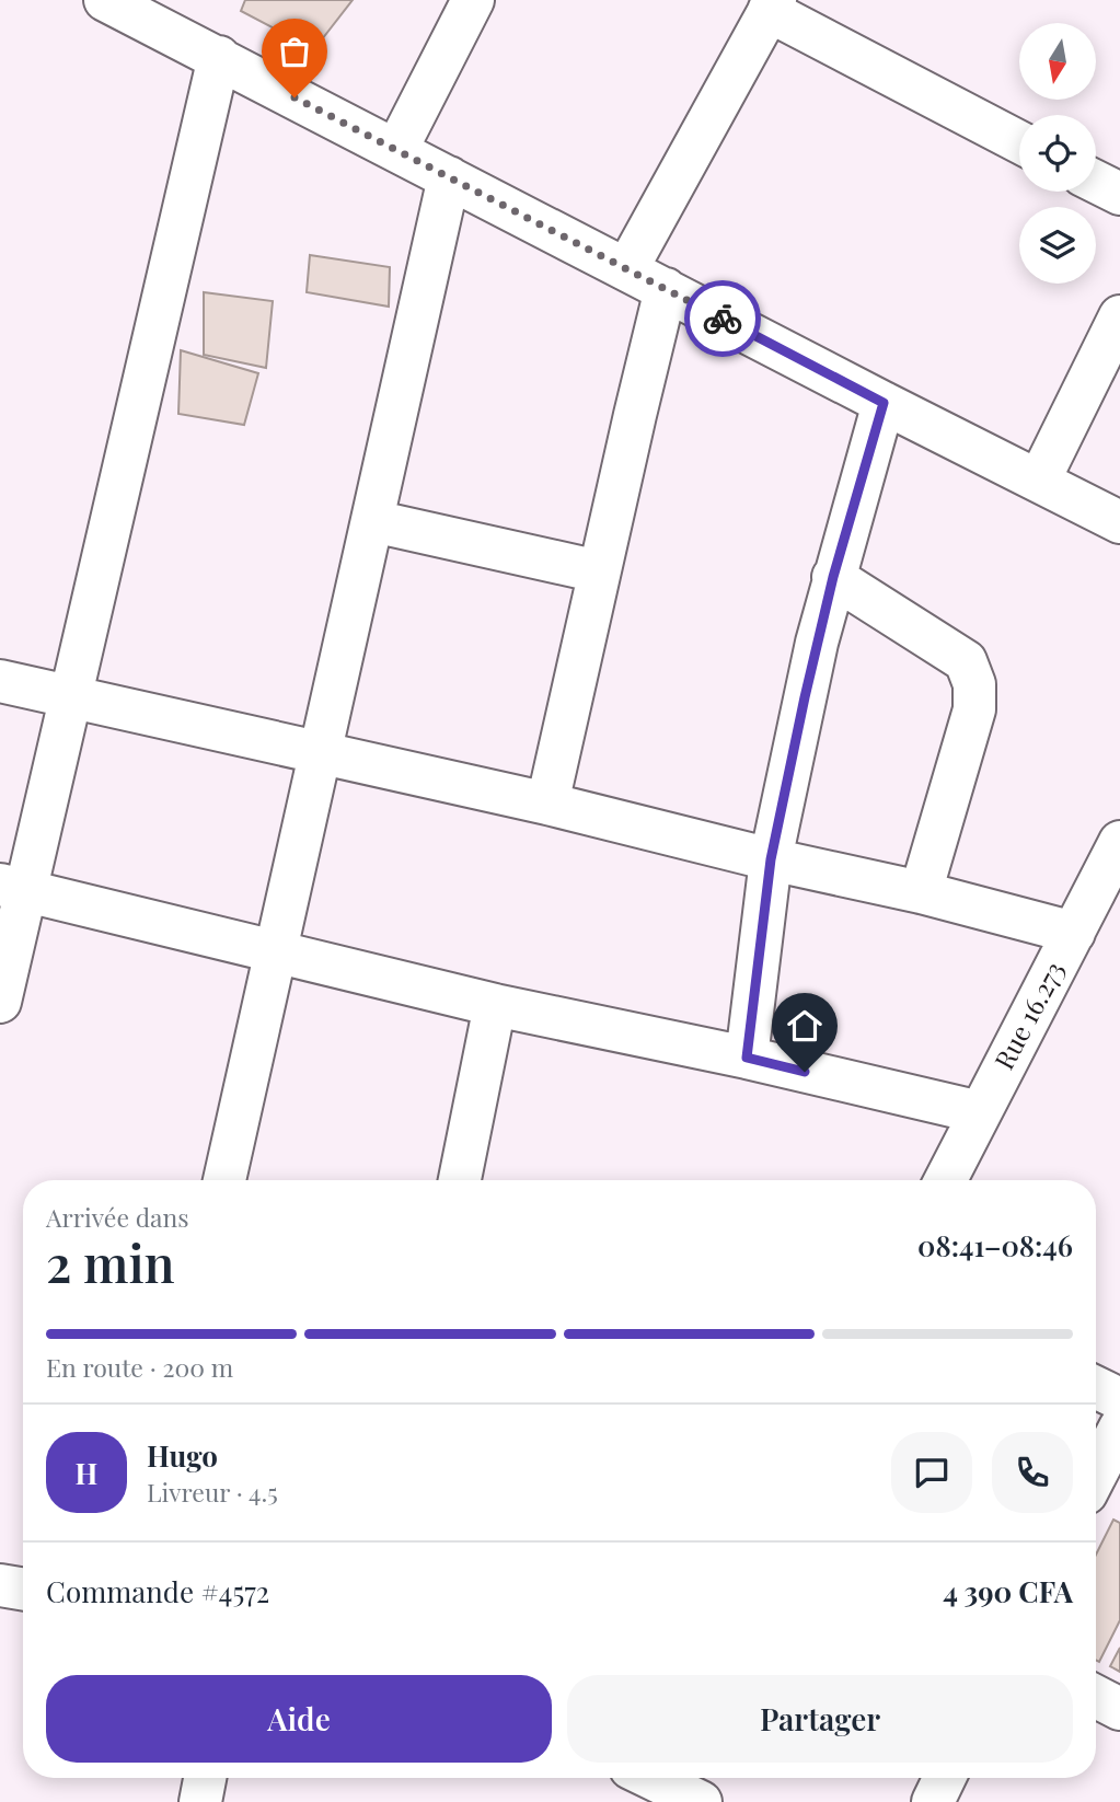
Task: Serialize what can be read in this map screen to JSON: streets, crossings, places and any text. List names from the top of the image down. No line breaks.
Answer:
{"streets":{"street":["Rue 16.273"]},"north":"bottom","page":{"heading":["2 min","Arrivée dans","08:41–08:46"],"panel":["Hugo","Livreur · 4.5","Commande #4572","4 390 CFA"],"bar":"En route · 200 m","round":"H","buttons":["Aide","Partager"]}}
